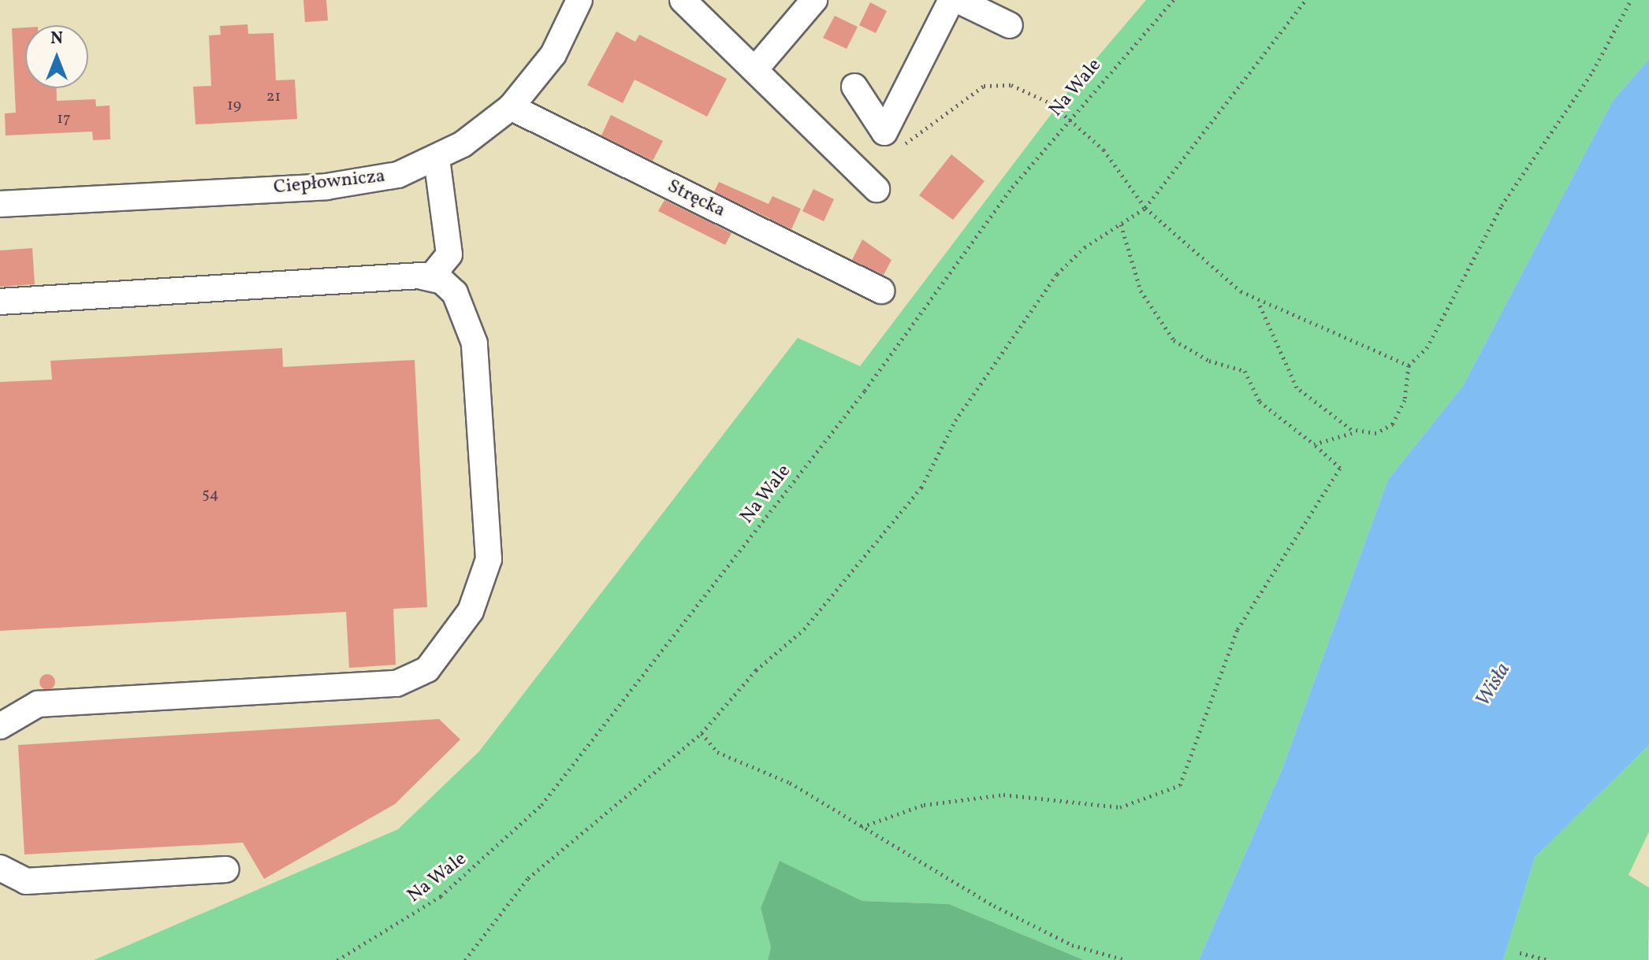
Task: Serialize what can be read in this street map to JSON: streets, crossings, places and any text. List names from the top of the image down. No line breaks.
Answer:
{"streets":{"street":["Ciepłownicza","Stręcka"],"path":["Na Wale"]},"crossings":[["Ciepłownicza","Stręcka"]],"water":["Wisła"],"house_numbers":["21","19","17","54"],"north":"top"}
